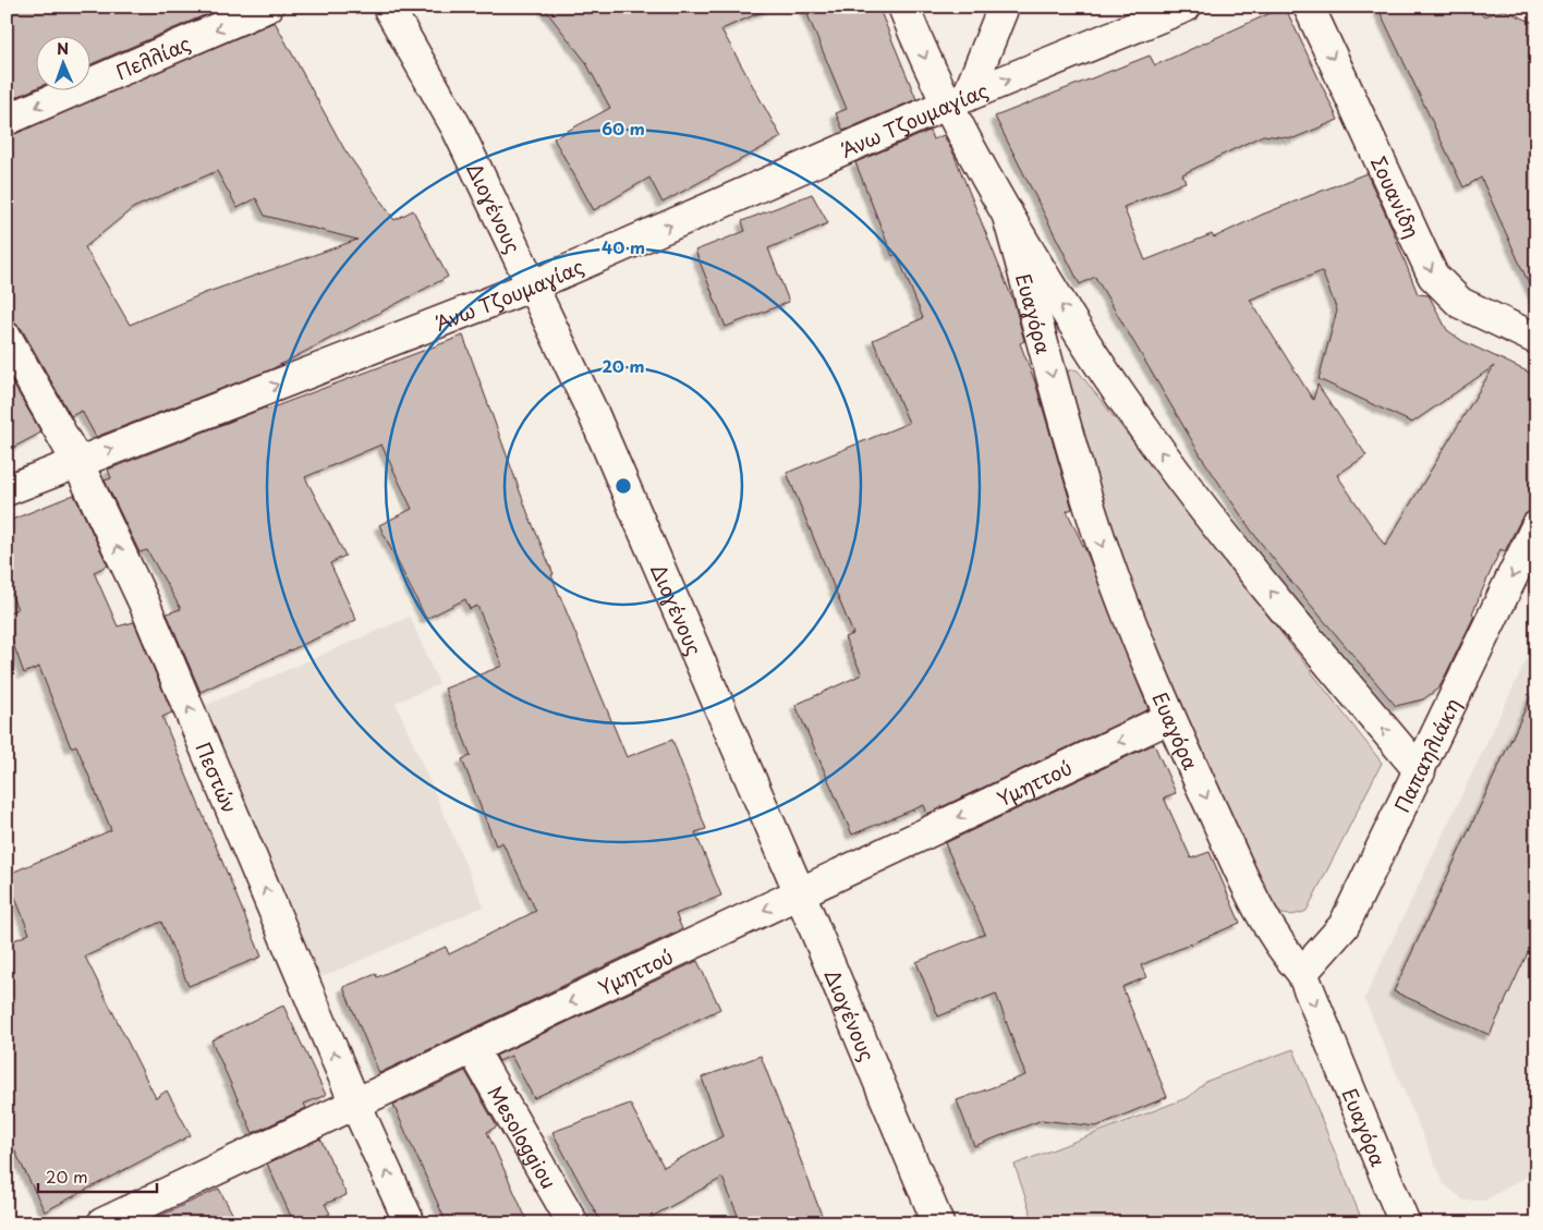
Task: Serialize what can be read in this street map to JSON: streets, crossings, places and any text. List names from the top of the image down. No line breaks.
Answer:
{"streets":{"street":["Πελλίας","Άνω Τζουμαγίας","Σουανίδη","Διογένους","Ευαγόρα","Παπαηλιάκη","Πεστών","Υμηττού","Mesologgiou"]},"crossings":[["Άνω Τζουμαγίας","Διογένους"],["Άνω Τζουμαγίας","Ευαγόρα"],["Άνω Τζουμαγίας","Πεστών"],["Διογένους","Υμηττού"],["Ευαγόρα","Παπαηλιάκη"],["Ευαγόρα","Υμηττού"],["Πεστών","Υμηττού"],["Υμηττού","Mesologgiou"]],"one_way":["Πελλίας","Άνω Τζουμαγίας","Σουανίδη","Παπαηλιάκη","Πεστών","Υμηττού"],"scale_bar":"20 m","north":"top","rings":["60 m","40 m","20 m"]}
